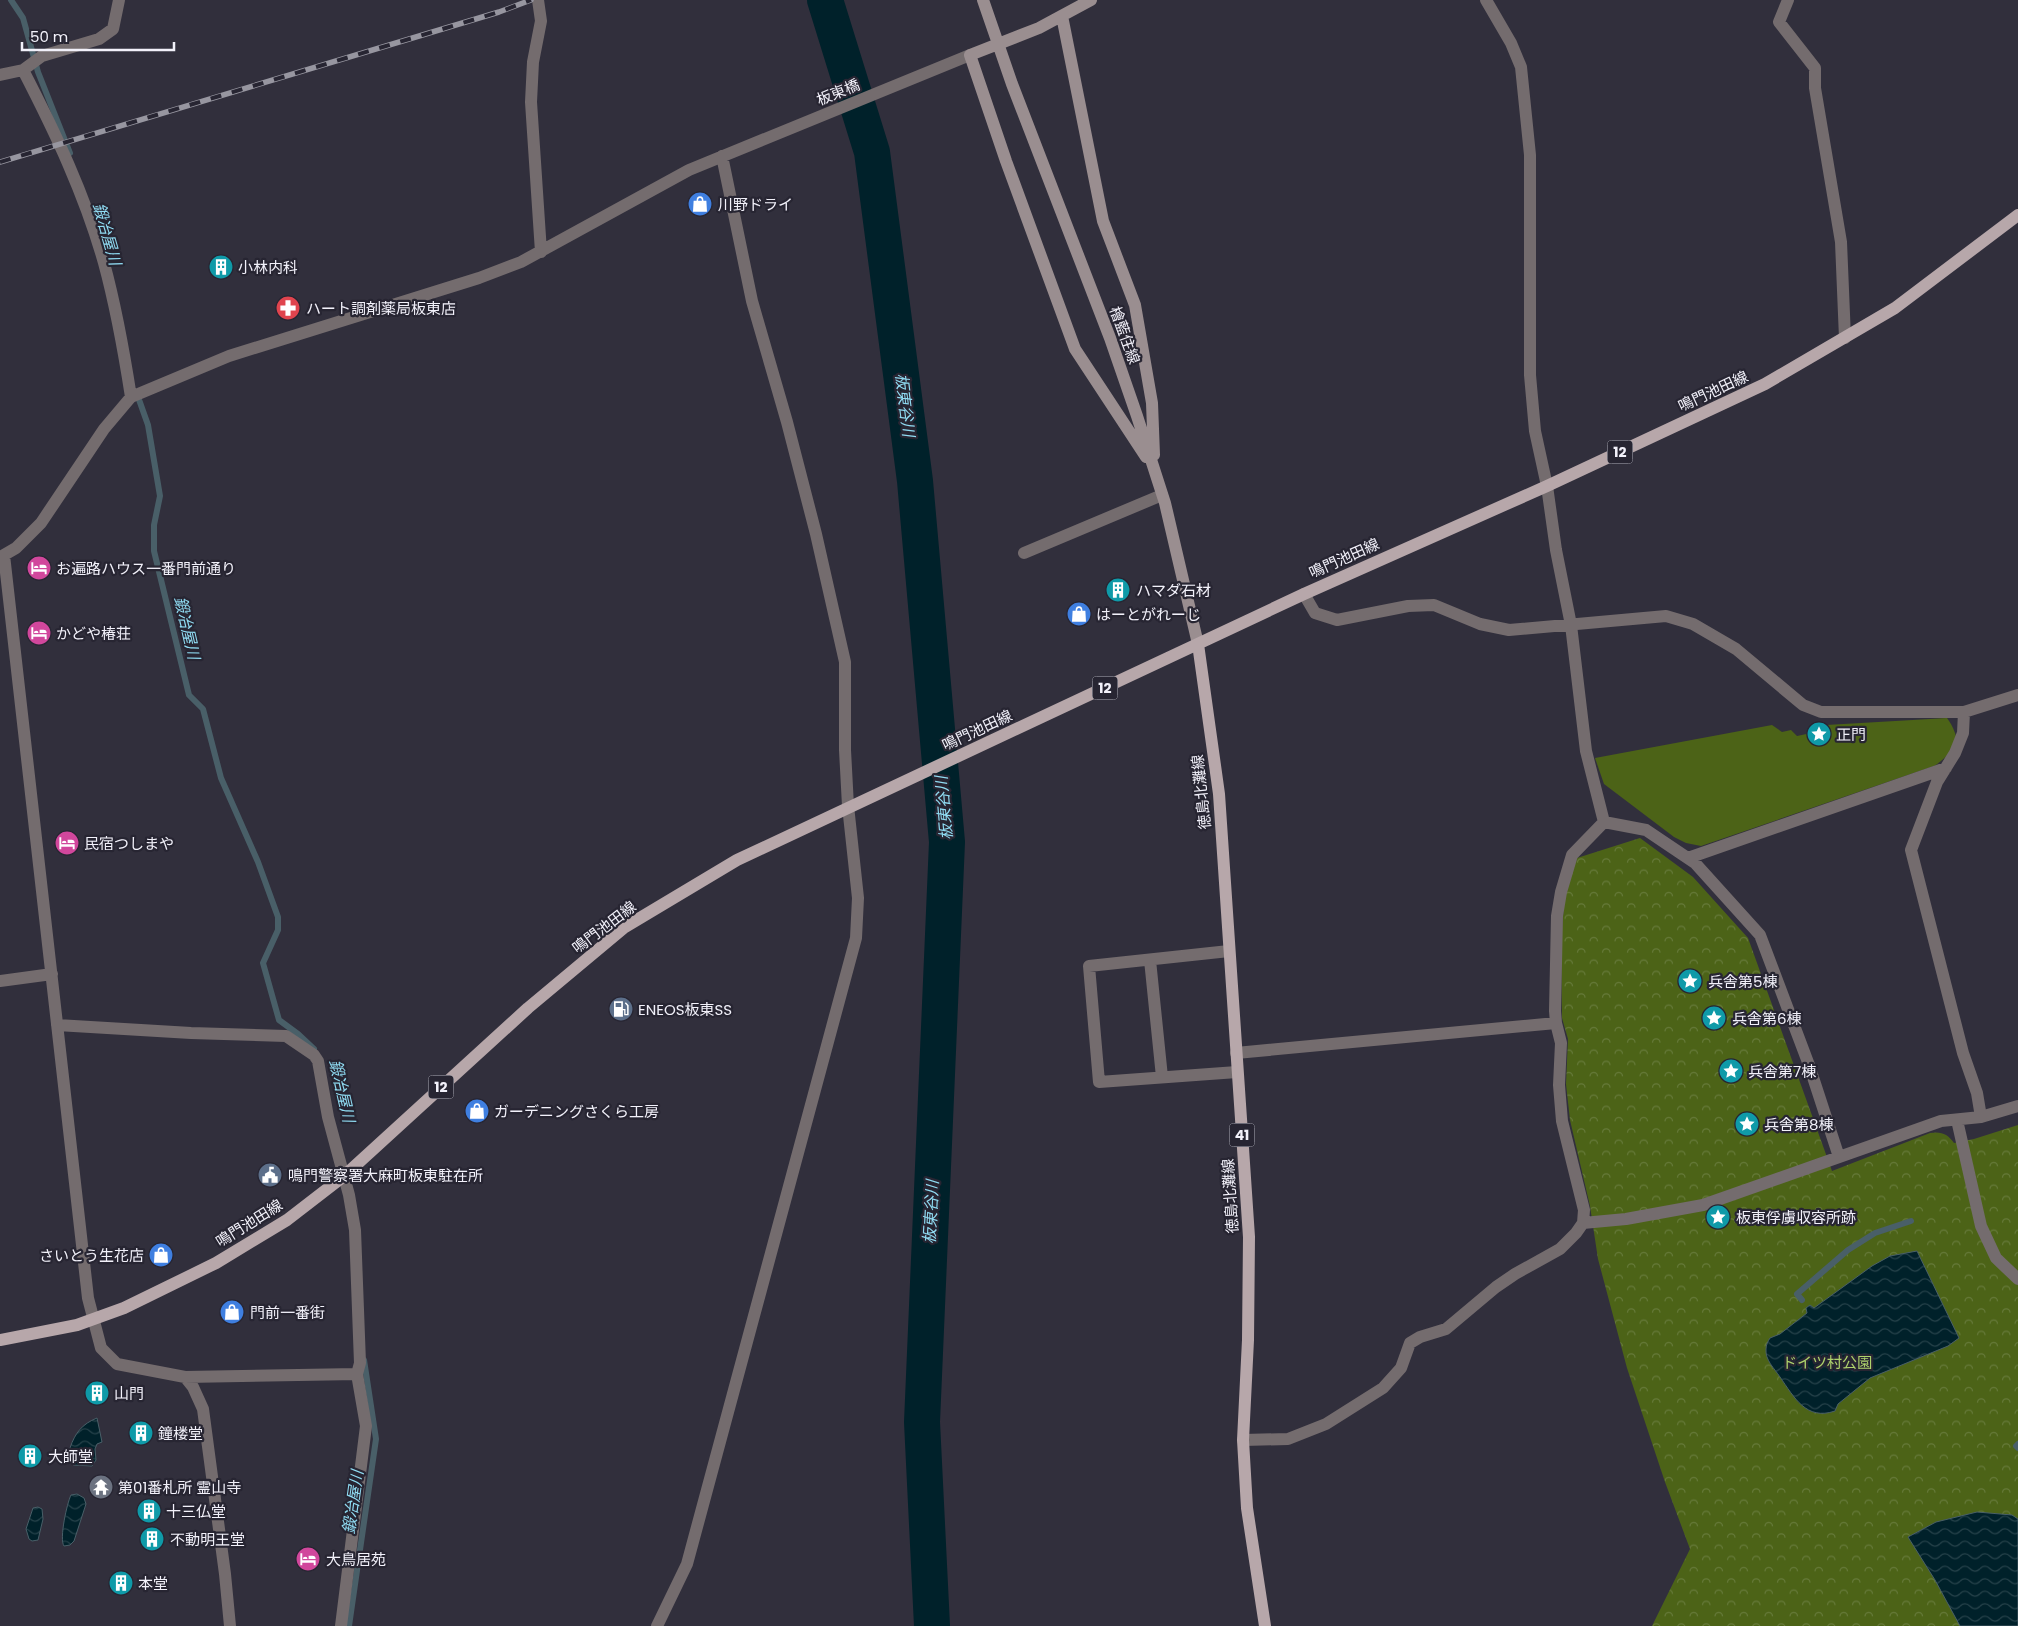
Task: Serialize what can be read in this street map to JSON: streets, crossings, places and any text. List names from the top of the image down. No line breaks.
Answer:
{"streets":{"main road":["檜藍住線","鳴門池田線","12","徳島北灘線","41"],"street":["板東橋"]},"crossings":[["檜藍住線","鳴門池田線"],["檜藍住線","徳島北灘線"],["鳴門池田線","徳島北灘線"]],"water":["鍛冶屋川","板東谷川"],"parks":["ドイツ村公園"],"places":{"shop":["川野ドライ","はーとがれーじ","ガーデニングさくら工房","さいとう生花店","門前一番街"],"building":["小林内科","ハマダ石材","山門","鐘楼堂","大師堂","十三仏堂","不動明王堂","本堂"],"pharmacy":["ハート調剤薬局板東店"],"hotel":["お遍路ハウス一番門前通り","かどや椿荘","民宿つしまや","大鳥居苑"],"place":["正門","兵舎第5棟","兵舎第6棟","兵舎第7棟","兵舎第8棟","板東俘虜収容所跡"],"fuel station":["ENEOS板東SS"],"public building":["鳴門警察署大麻町板東駐在所"],"temple":["第01番札所 霊山寺"]},"scale_bar":"50 m"}
